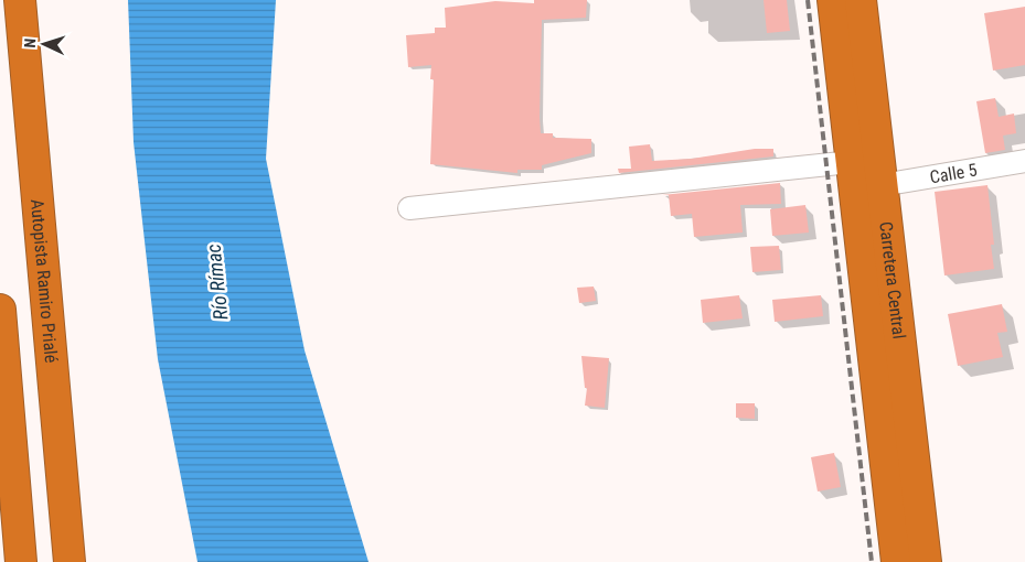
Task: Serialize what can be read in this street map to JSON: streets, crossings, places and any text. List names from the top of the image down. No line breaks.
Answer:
{"streets":{"highway":["Autopista Ramiro Prialé","Carretera Central"],"street":["Calle 5"]},"crossings":[["Calle 5","Carretera Central"]],"water":["Río Rímac"],"north":"left"}
